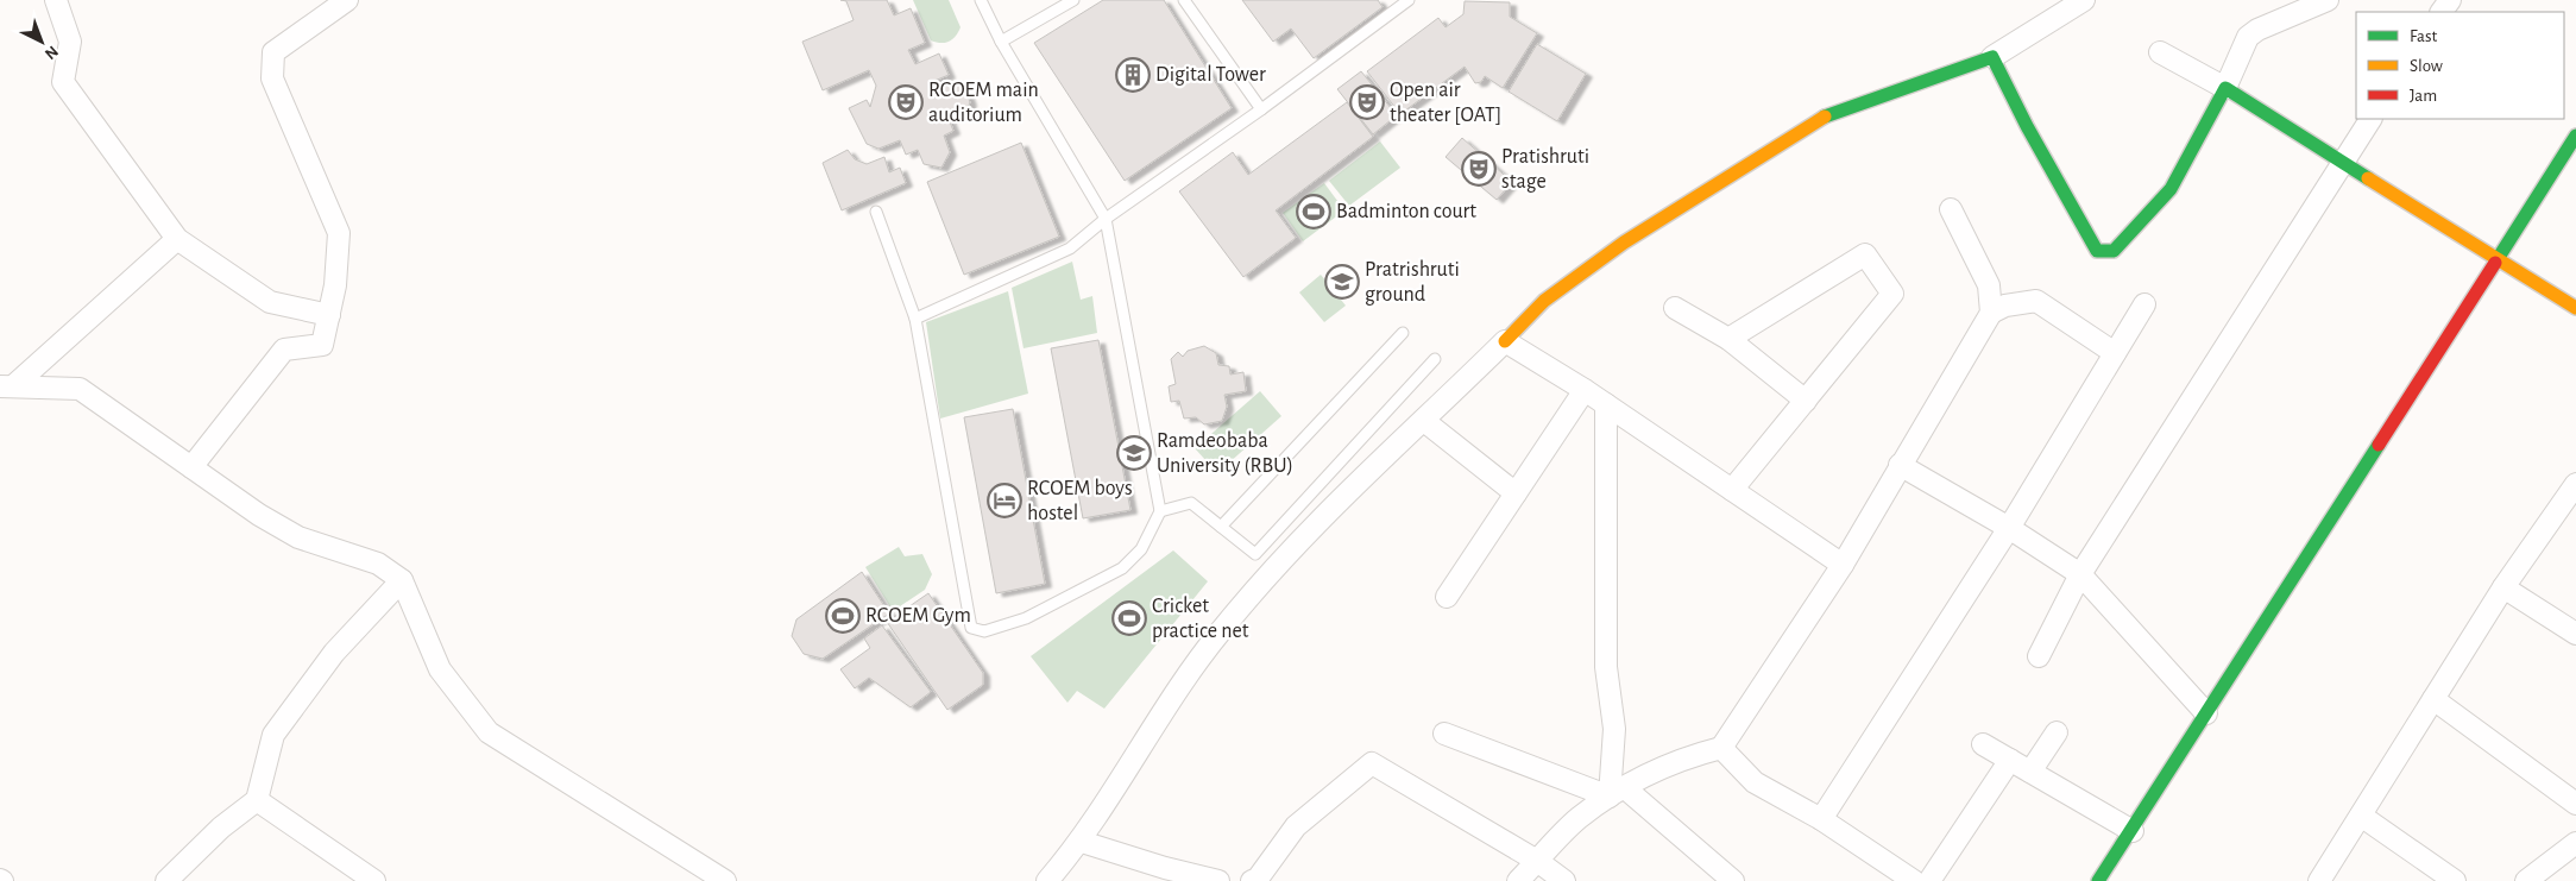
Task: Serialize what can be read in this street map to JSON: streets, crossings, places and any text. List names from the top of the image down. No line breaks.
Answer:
{"places":{"building":["Digital Tower"],"theatre":["RCOEM main auditorium","Open air theater [OAT]","Pratishruti stage"],"sports":["Badminton court","RCOEM Gym","Cricket practice net"],"school or university":["Pratrishruti ground","Ramdeobaba University (RBU)"],"hotel":["RCOEM boys hostel"]},"legend":["Fast","Slow","Jam"],"north":"bottom right"}
